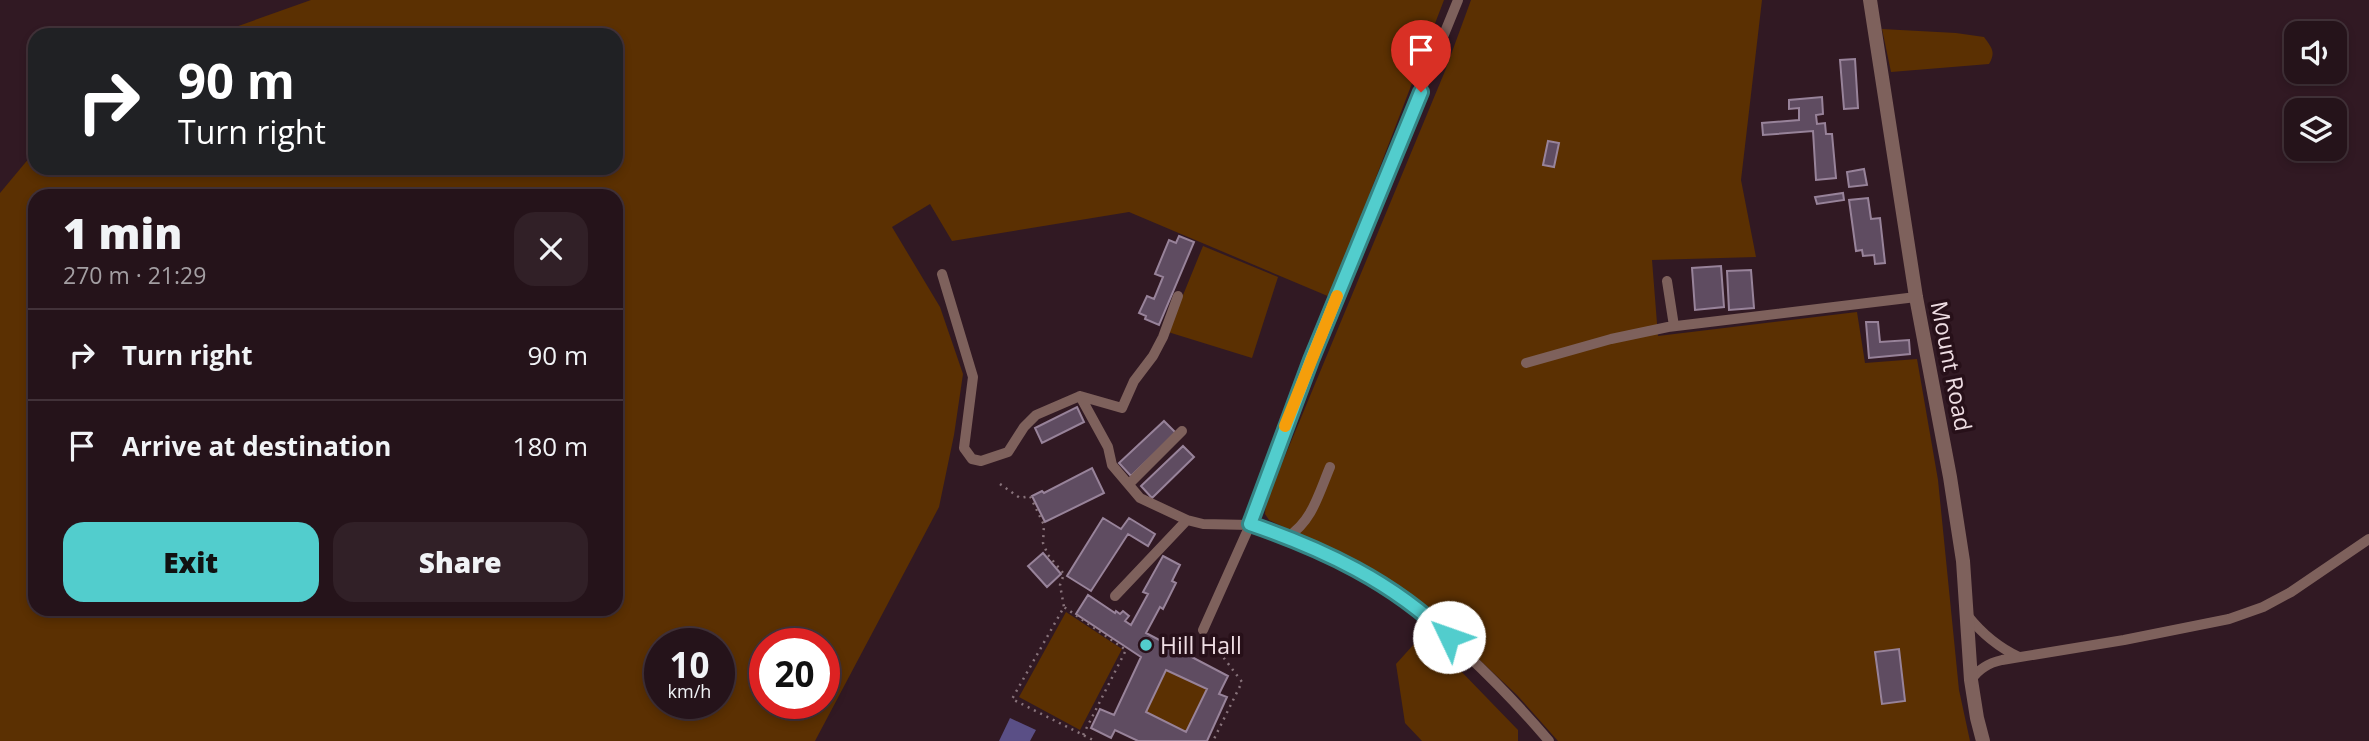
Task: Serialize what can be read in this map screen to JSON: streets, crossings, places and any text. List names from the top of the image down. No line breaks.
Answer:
{"streets":{"street":["Mount Road"]},"places":["Hill Hall"],"page":{"turn":["90 m","Turn right"],"heading":["1 min","270 m · 21:29"],"list":[{"name":"Turn right","value":"90 m"},{"name":"Arrive at destination","value":"180 m"}],"buttons":["Exit","Share"],"speed":"10 km/h","limit":"20"}}
